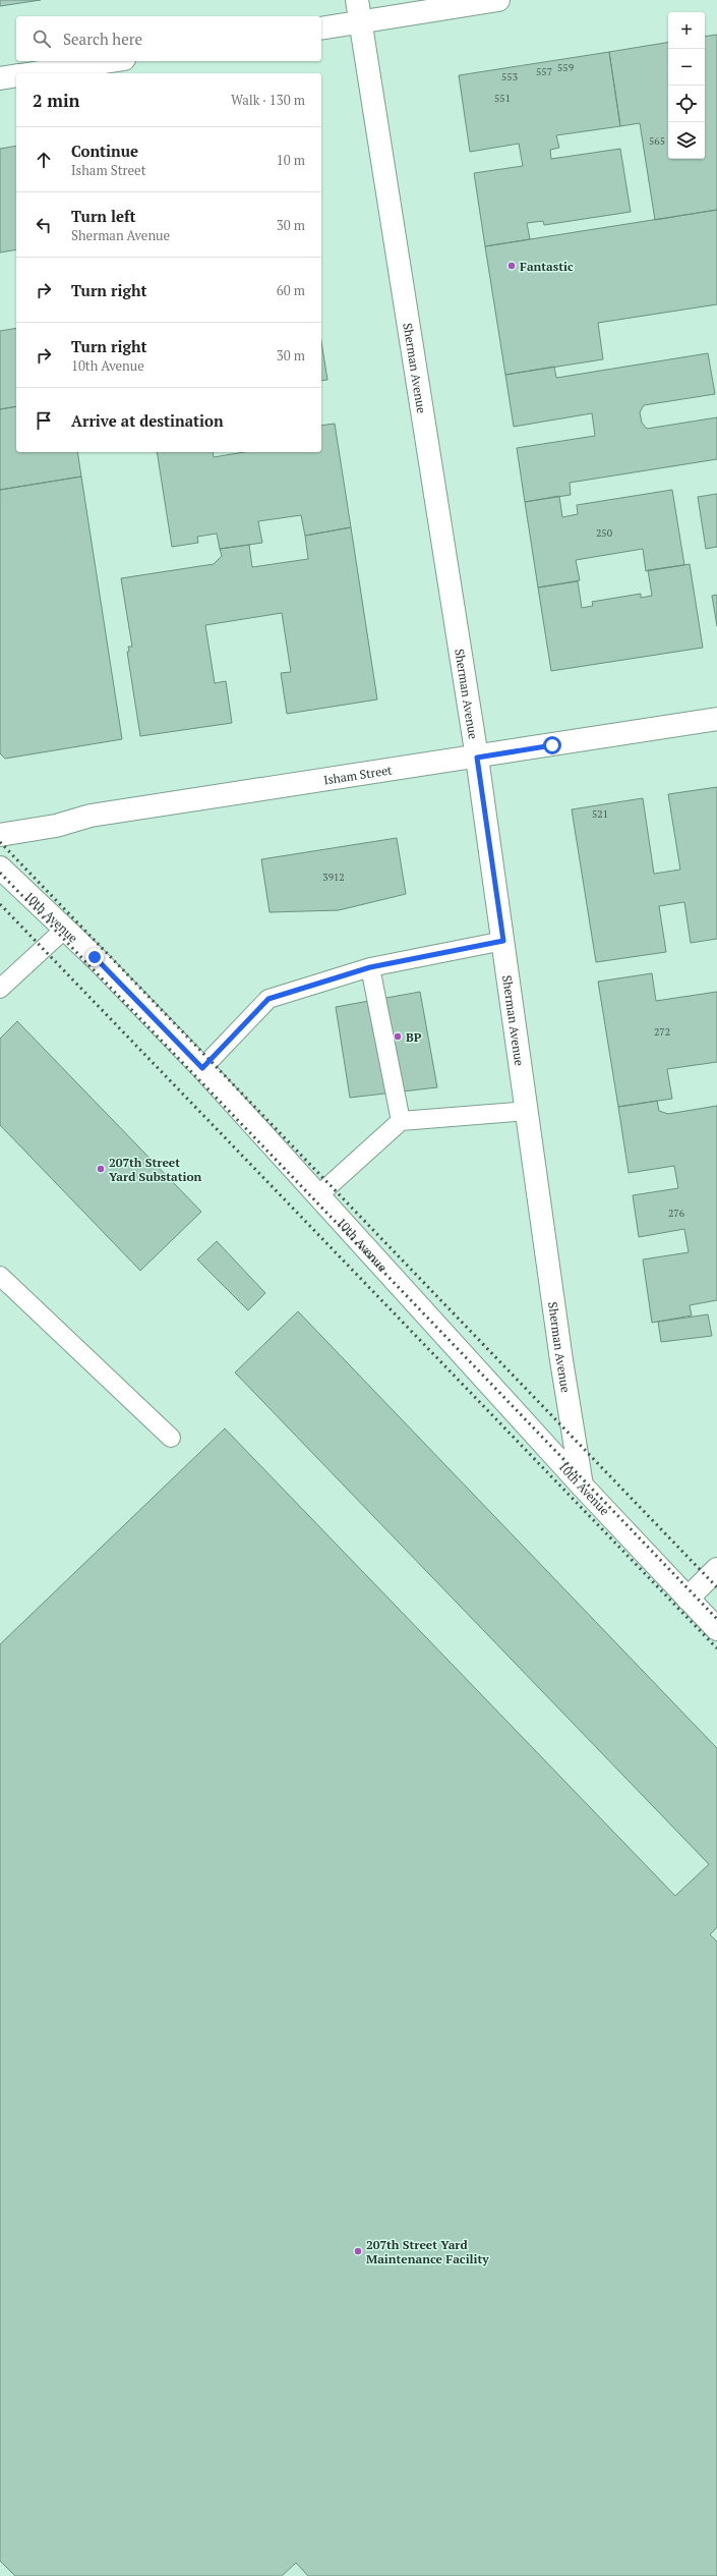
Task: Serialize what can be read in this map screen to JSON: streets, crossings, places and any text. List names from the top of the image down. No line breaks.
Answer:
{"streets":{"main road":["Sherman Avenue","Isham Street","10th Avenue"]},"crossings":[["Sherman Avenue","Isham Street"],["Sherman Avenue","10th Avenue"]],"places":["Fantastic","BP","207th Street Yard Substation","207th Street Yard Maintenance Facility"],"house_numbers":["559","557","553","551","565","250","521","3912","272","276"],"page":{"map_buttons":["+","−"],"search":"Search here","heading":["2 min","Walk · 130 m"],"list":[["Continue","Isham Street","10 m"],["Turn left","Sherman Avenue","30 m"],["Turn right","60 m"],["Turn right","10th Avenue","30 m"],"Arrive at destination"]}}
